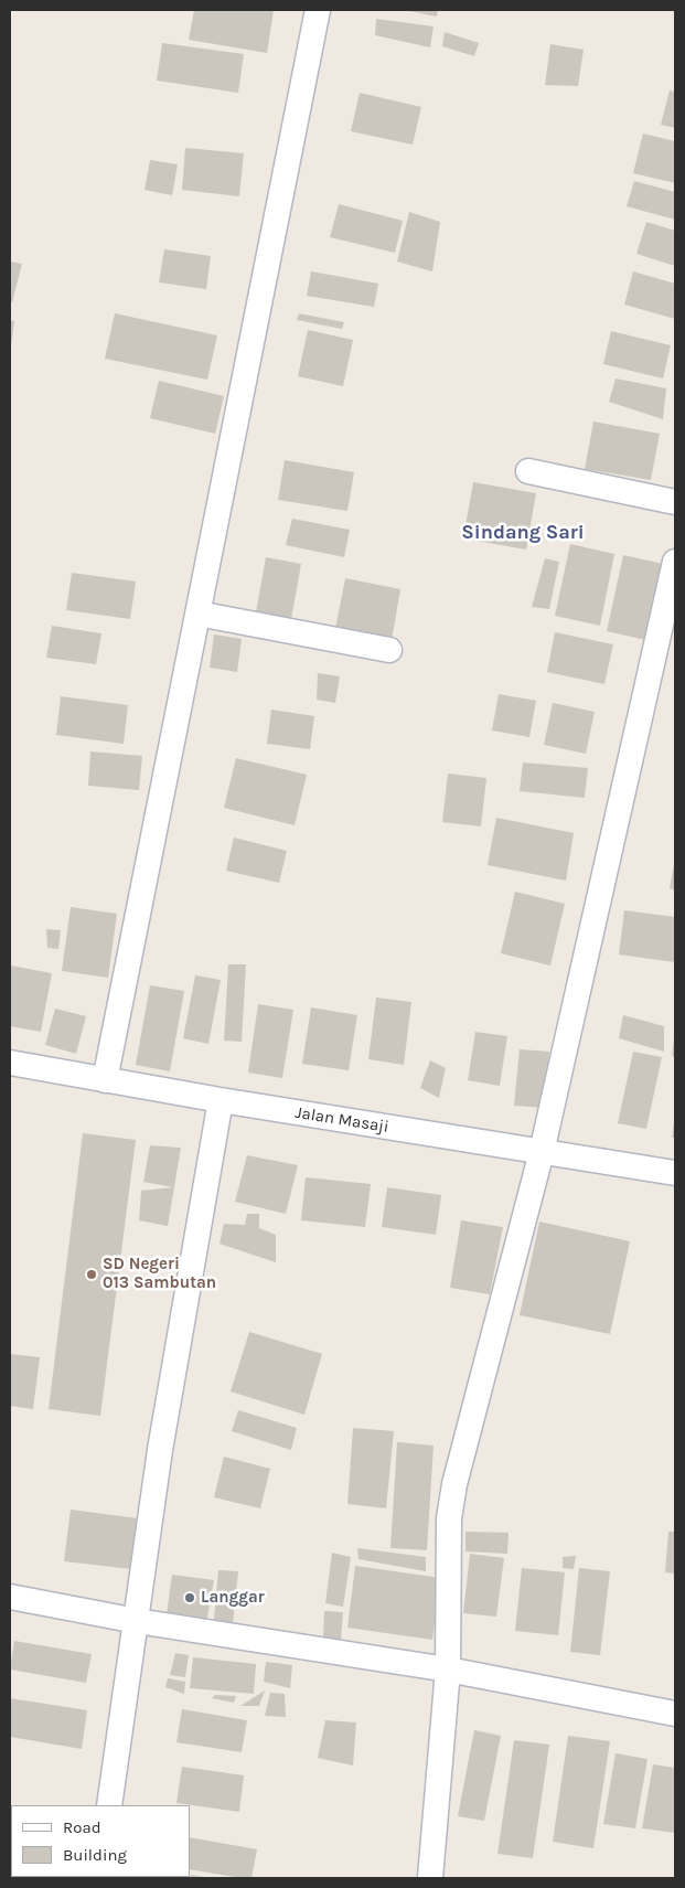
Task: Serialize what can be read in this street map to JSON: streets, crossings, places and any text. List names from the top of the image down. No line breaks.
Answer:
{"streets":{"street":["Jalan Masaji"]},"districts":["Sindang Sari"],"places":["SD Negeri 013 Sambutan","Langgar"],"legend":["Road","Building"]}
